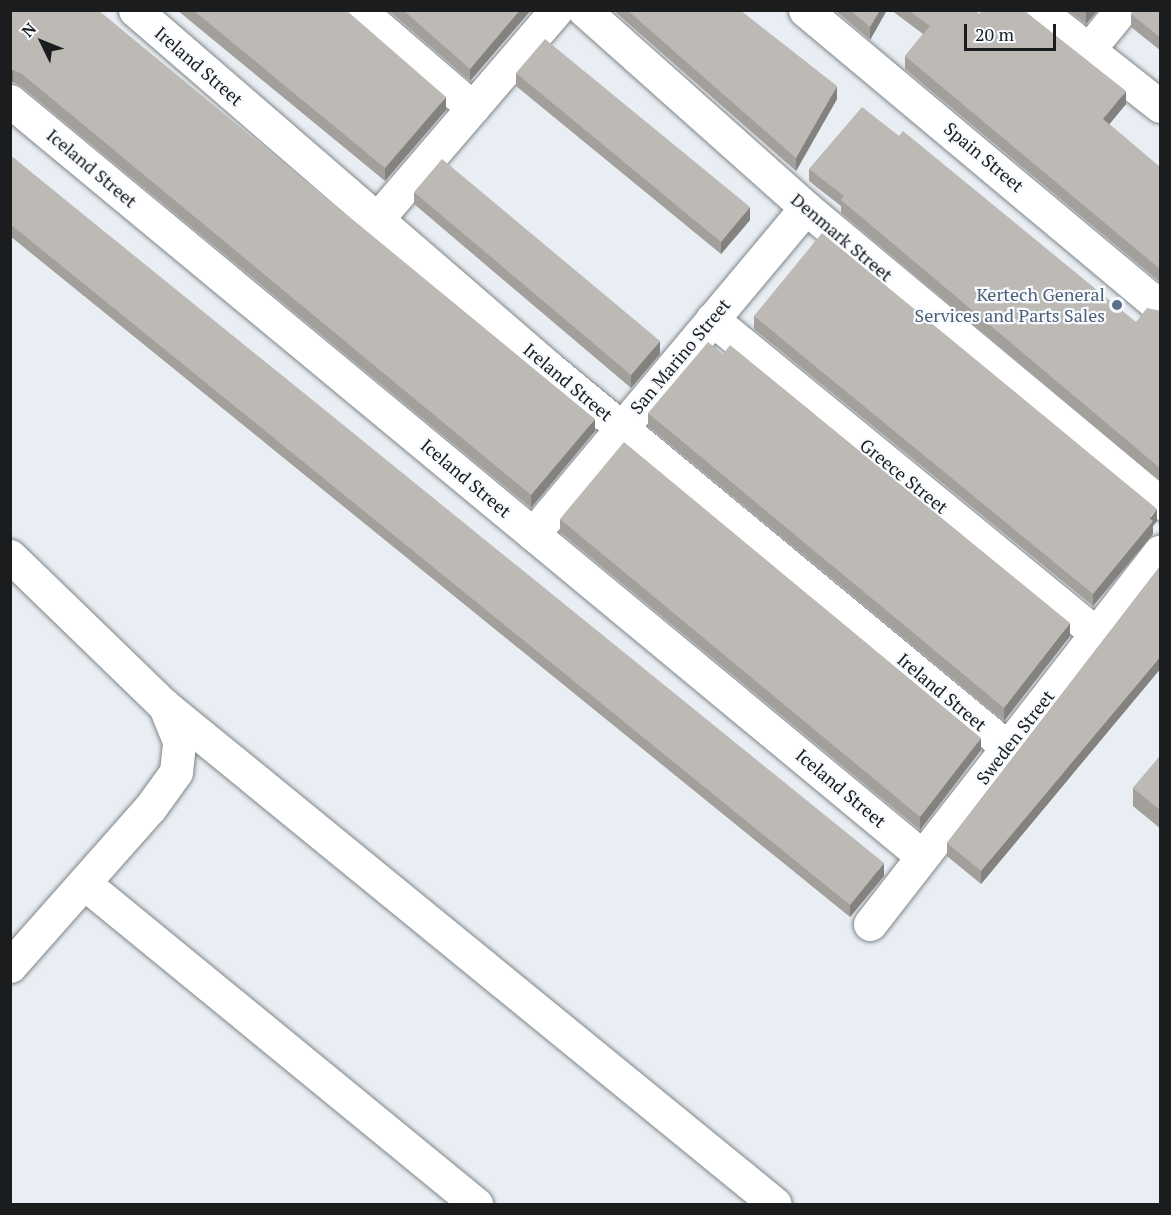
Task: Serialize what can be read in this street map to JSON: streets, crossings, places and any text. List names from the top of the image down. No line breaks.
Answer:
{"streets":{"street":["Ireland Street","Spain Street","Iceland Street","Denmark Street","San Marino Street","Greece Street","Sweden Street"]},"crossings":[["Ireland Street","San Marino Street"],["Ireland Street","Sweden Street"],["Iceland Street","San Marino Street"],["Iceland Street","Sweden Street"],["Denmark Street","San Marino Street"],["San Marino Street","Greece Street"],["Greece Street","Sweden Street"]],"places":["Kertech General Services and Parts Sales"],"scale_bar":"20 m","north":"top left"}
